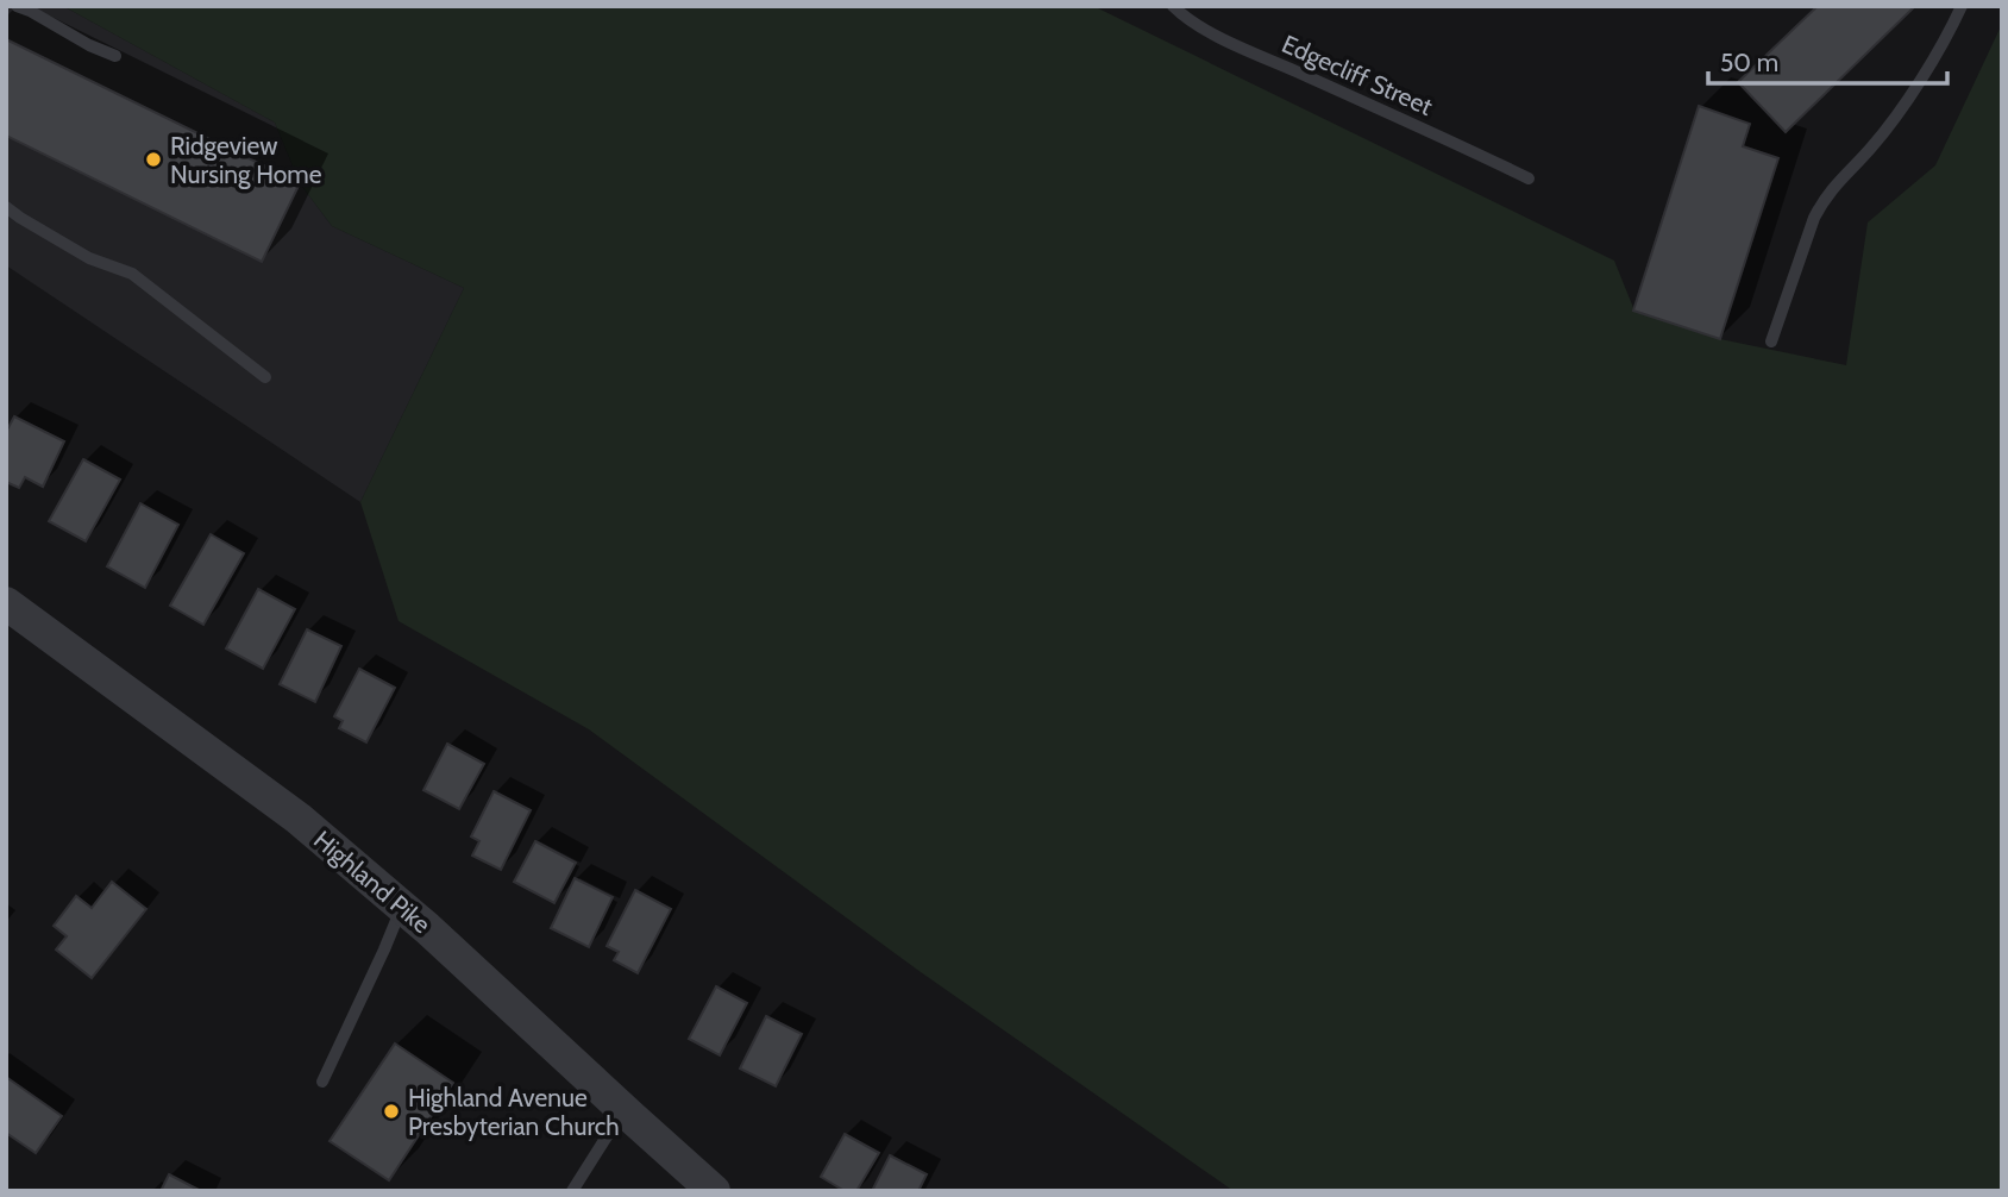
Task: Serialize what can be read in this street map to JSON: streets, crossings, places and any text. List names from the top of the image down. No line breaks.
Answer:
{"streets":{"street":["Highland Pike"],"lane":["Edgecliff Street"]},"places":["Ridgeview Nursing Home","Highland Avenue Presbyterian Church"],"scale_bar":"50 m"}
